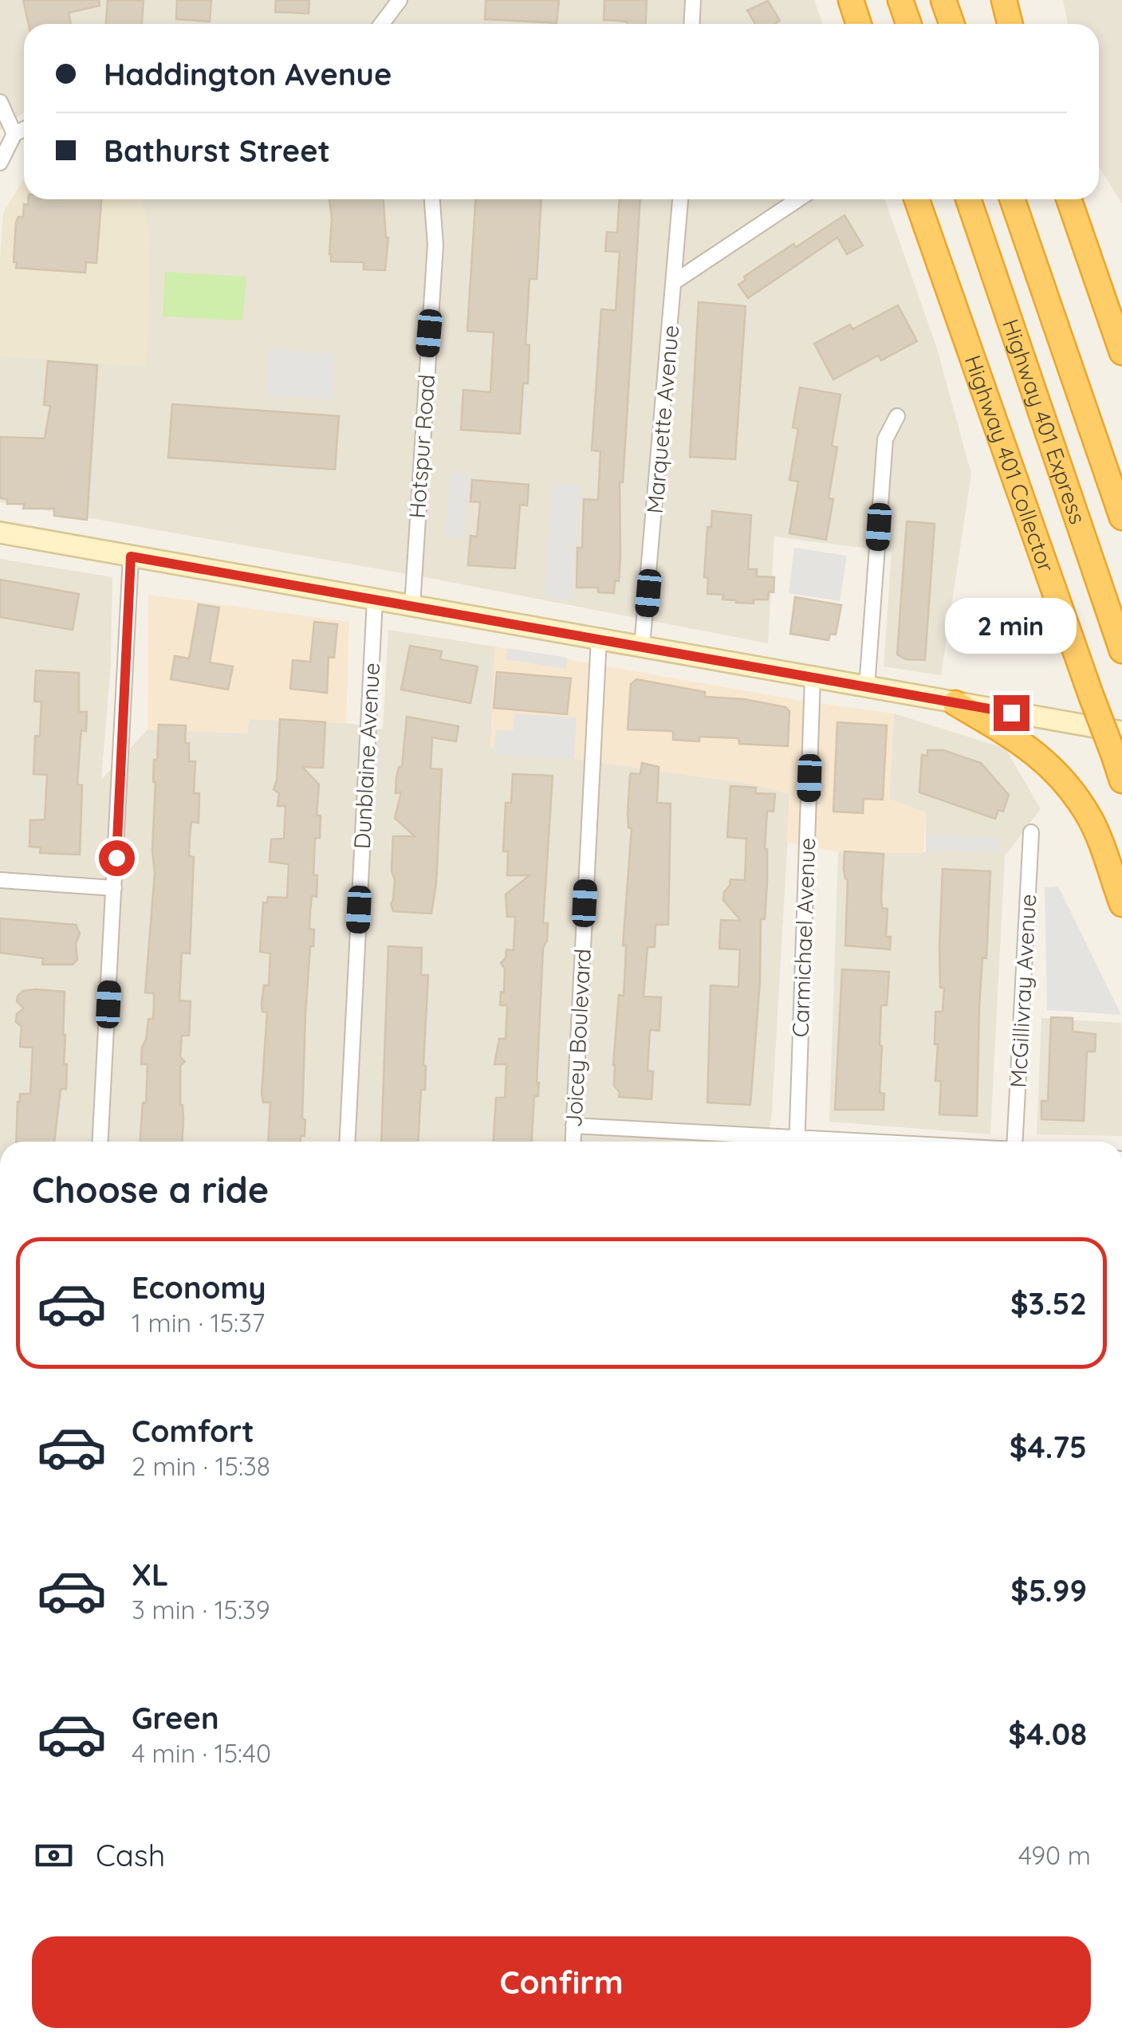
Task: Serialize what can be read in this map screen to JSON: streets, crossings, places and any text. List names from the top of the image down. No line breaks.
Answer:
{"streets":{"highway":["Highway 401 Express","Highway 401 Collector"],"street":["Marquette Avenue","Hotspur Road","Dunblaine Avenue","Carmichael Avenue","McGillivray Avenue","Joicey Boulevard"]},"page":{"banner":["Haddington Avenue","Bathurst Street"],"bubble":"2 min","heading":"Choose a ride","list":[{"name":"Economy","note":"1 min · 15:37","value":"$3.52"},{"name":"Comfort","note":"2 min · 15:38","value":"$4.75"},{"name":"XL","note":"3 min · 15:39","value":"$5.99"},{"name":"Green","note":"4 min · 15:40","value":"$4.08"}],"pay":["Cash","490 m"],"buttons":"Confirm"}}
